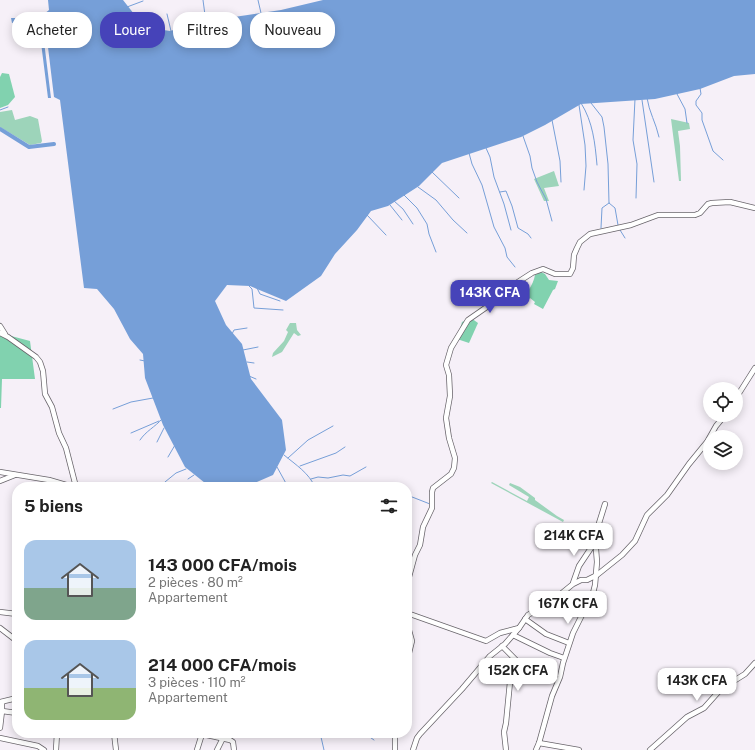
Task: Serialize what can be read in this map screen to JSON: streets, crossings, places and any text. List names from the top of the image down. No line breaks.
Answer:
{"page":{"chip":["Acheter","Louer","Filtres","Nouveau"],"price":["143K CFA","214K CFA","167K CFA","152K CFA","143K CFA"],"heading":"5 biens","list":[{"name":"143 000 CFA/mois","note":"2 pièces · 80 m² · Appartement"},{"name":"214 000 CFA/mois","note":"3 pièces · 110 m² · Appartement"}]}}
